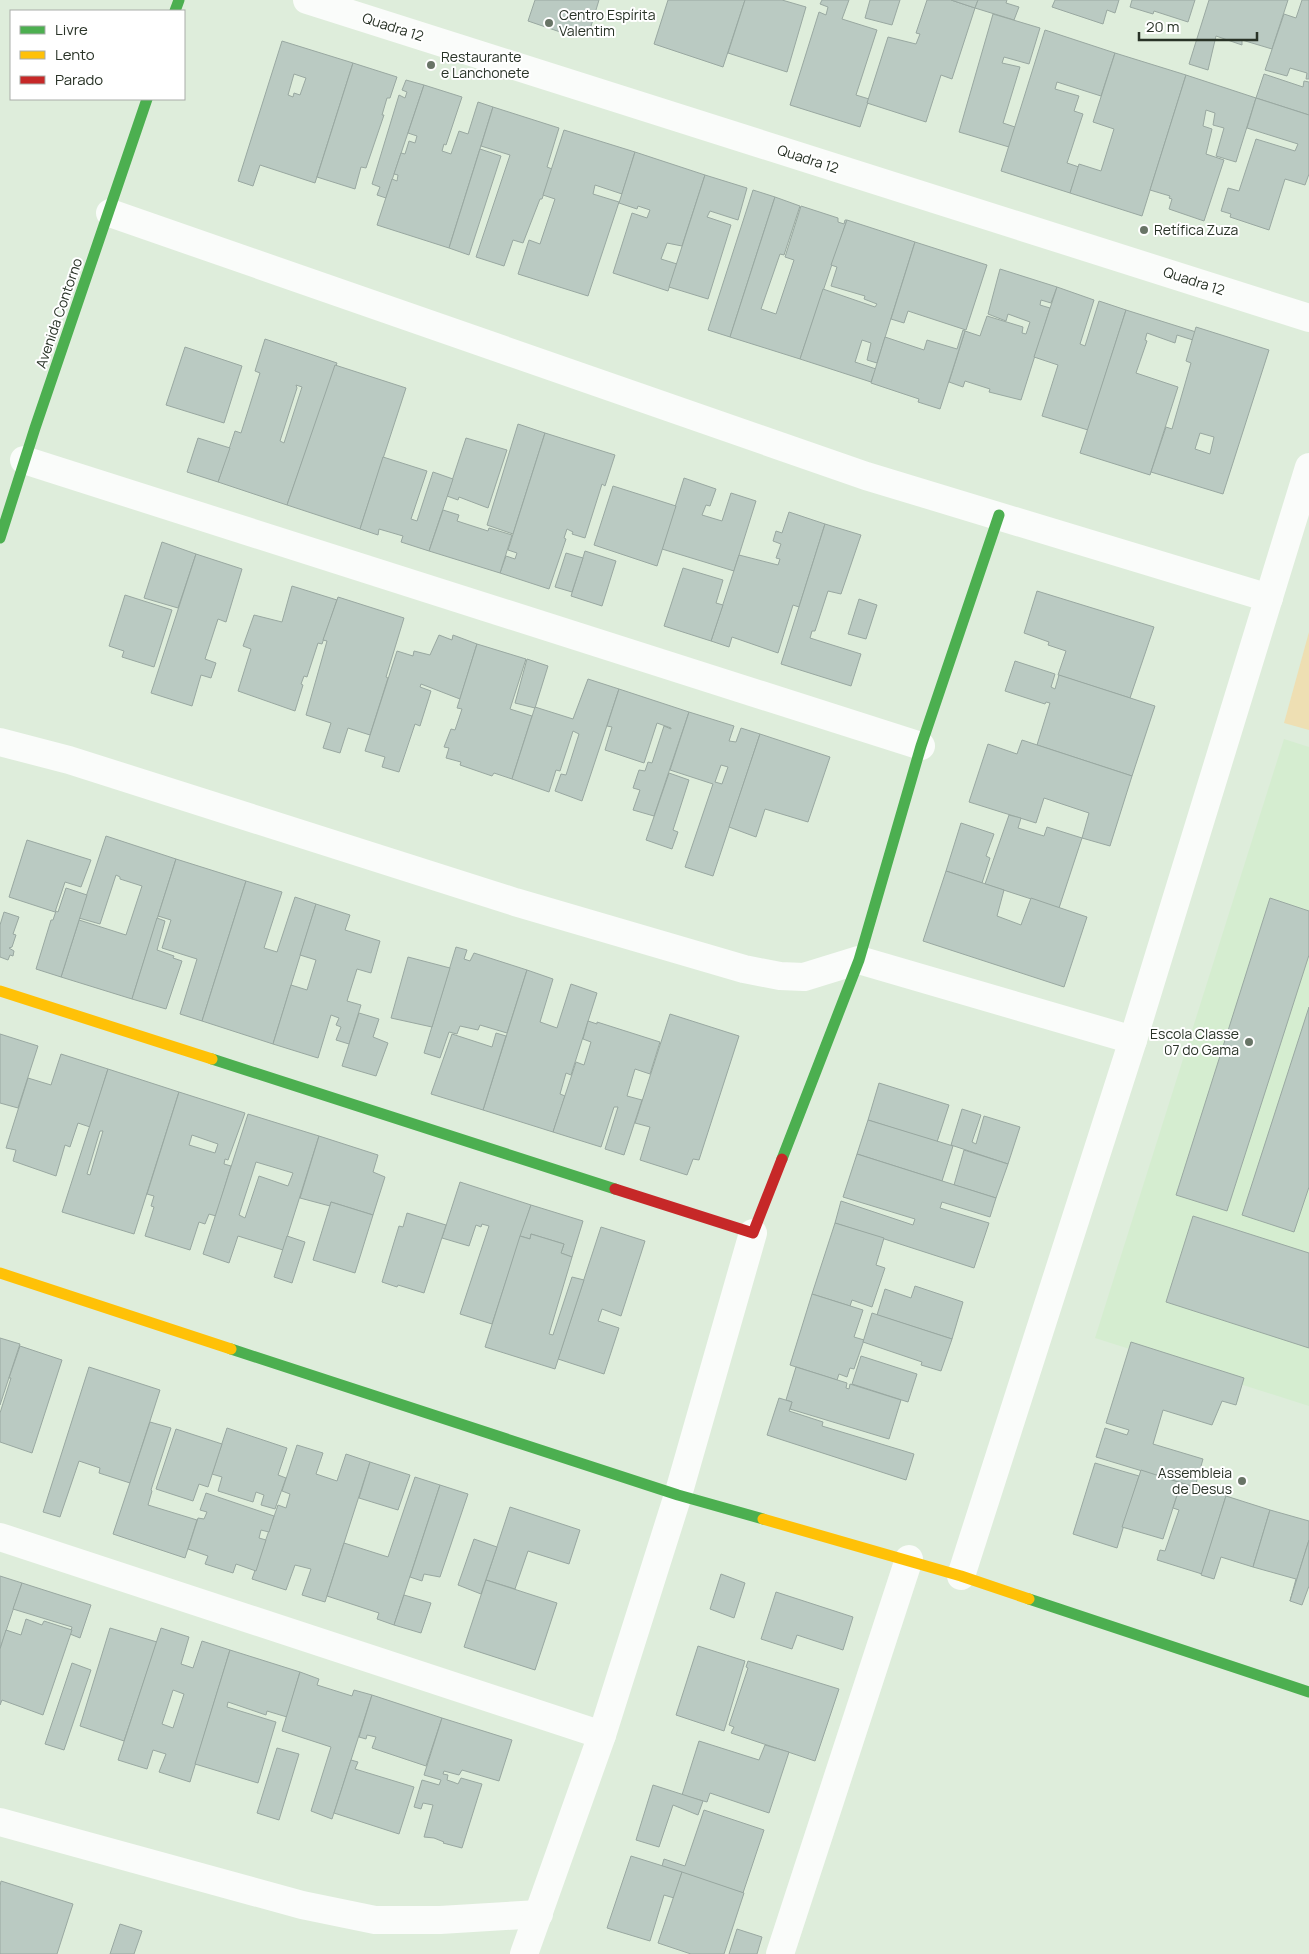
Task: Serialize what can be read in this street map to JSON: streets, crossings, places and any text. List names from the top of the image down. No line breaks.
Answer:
{"streets":{"street":["Quadra 12","Avenida Contorno"]},"places":["Centro Espírita Valentim","Restaurante e Lanchonete","Retífica Zuza","Escola Classe 07 do Gama","Assembleia de Desus"],"legend":["Livre","Lento","Parado"],"scale_bar":"20 m"}
